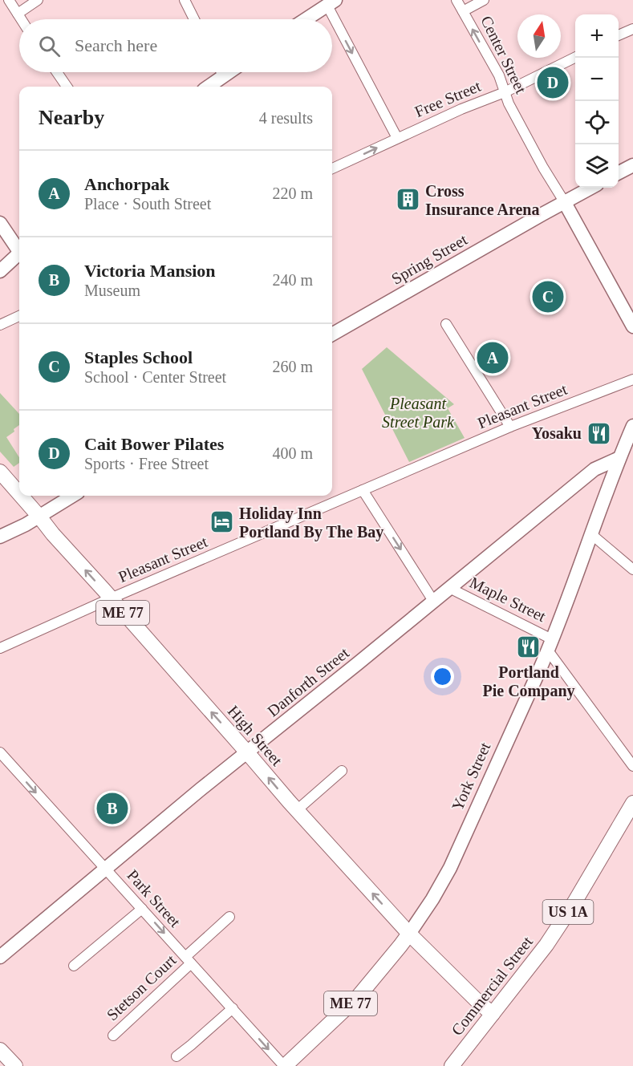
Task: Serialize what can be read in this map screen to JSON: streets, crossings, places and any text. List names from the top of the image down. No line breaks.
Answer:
{"streets":{"main road":["ME 77","High Street","York Street","US 1A","Commercial Street"],"street":["Center Street","Free Street","Spring Street","Pleasant Street","Maple Street","Danforth Street","Park Street","Stetson Court"]},"crossings":[["Center Street","Free Street"],["Center Street","Spring Street"],["Pleasant Street","High Street"],["Maple Street","Danforth Street"],["Maple Street","York Street"],["Danforth Street","High Street"],["Danforth Street","York Street"],["Danforth Street","Park Street"],["High Street","York Street"],["High Street","Commercial Street"],["York Street","Park Street"],["Park Street","Stetson Court"]],"one_way":["High Street","Park Street"],"parks":["Pleasant Street Park"],"places":{"building":["Cross Insurance Arena"],"restaurant":["Yosaku","Portland Pie Company"],"hotel":["Holiday Inn Portland By The Bay"]},"north":"top","page":{"map_buttons":["+","−"],"search":"Search here","pins":["D","C","A","B"],"heading":["Nearby","4 results"],"list":[{"mark":"A","name":"Anchorpak","note":"Place · South Street","value":"220 m"},{"mark":"B","name":"Victoria Mansion","note":"Museum","value":"240 m"},{"mark":"C","name":"Staples School","note":"School · Center Street","value":"260 m"},{"mark":"D","name":"Cait Bower Pilates","note":"Sports · Free Street","value":"400 m"}]}}
